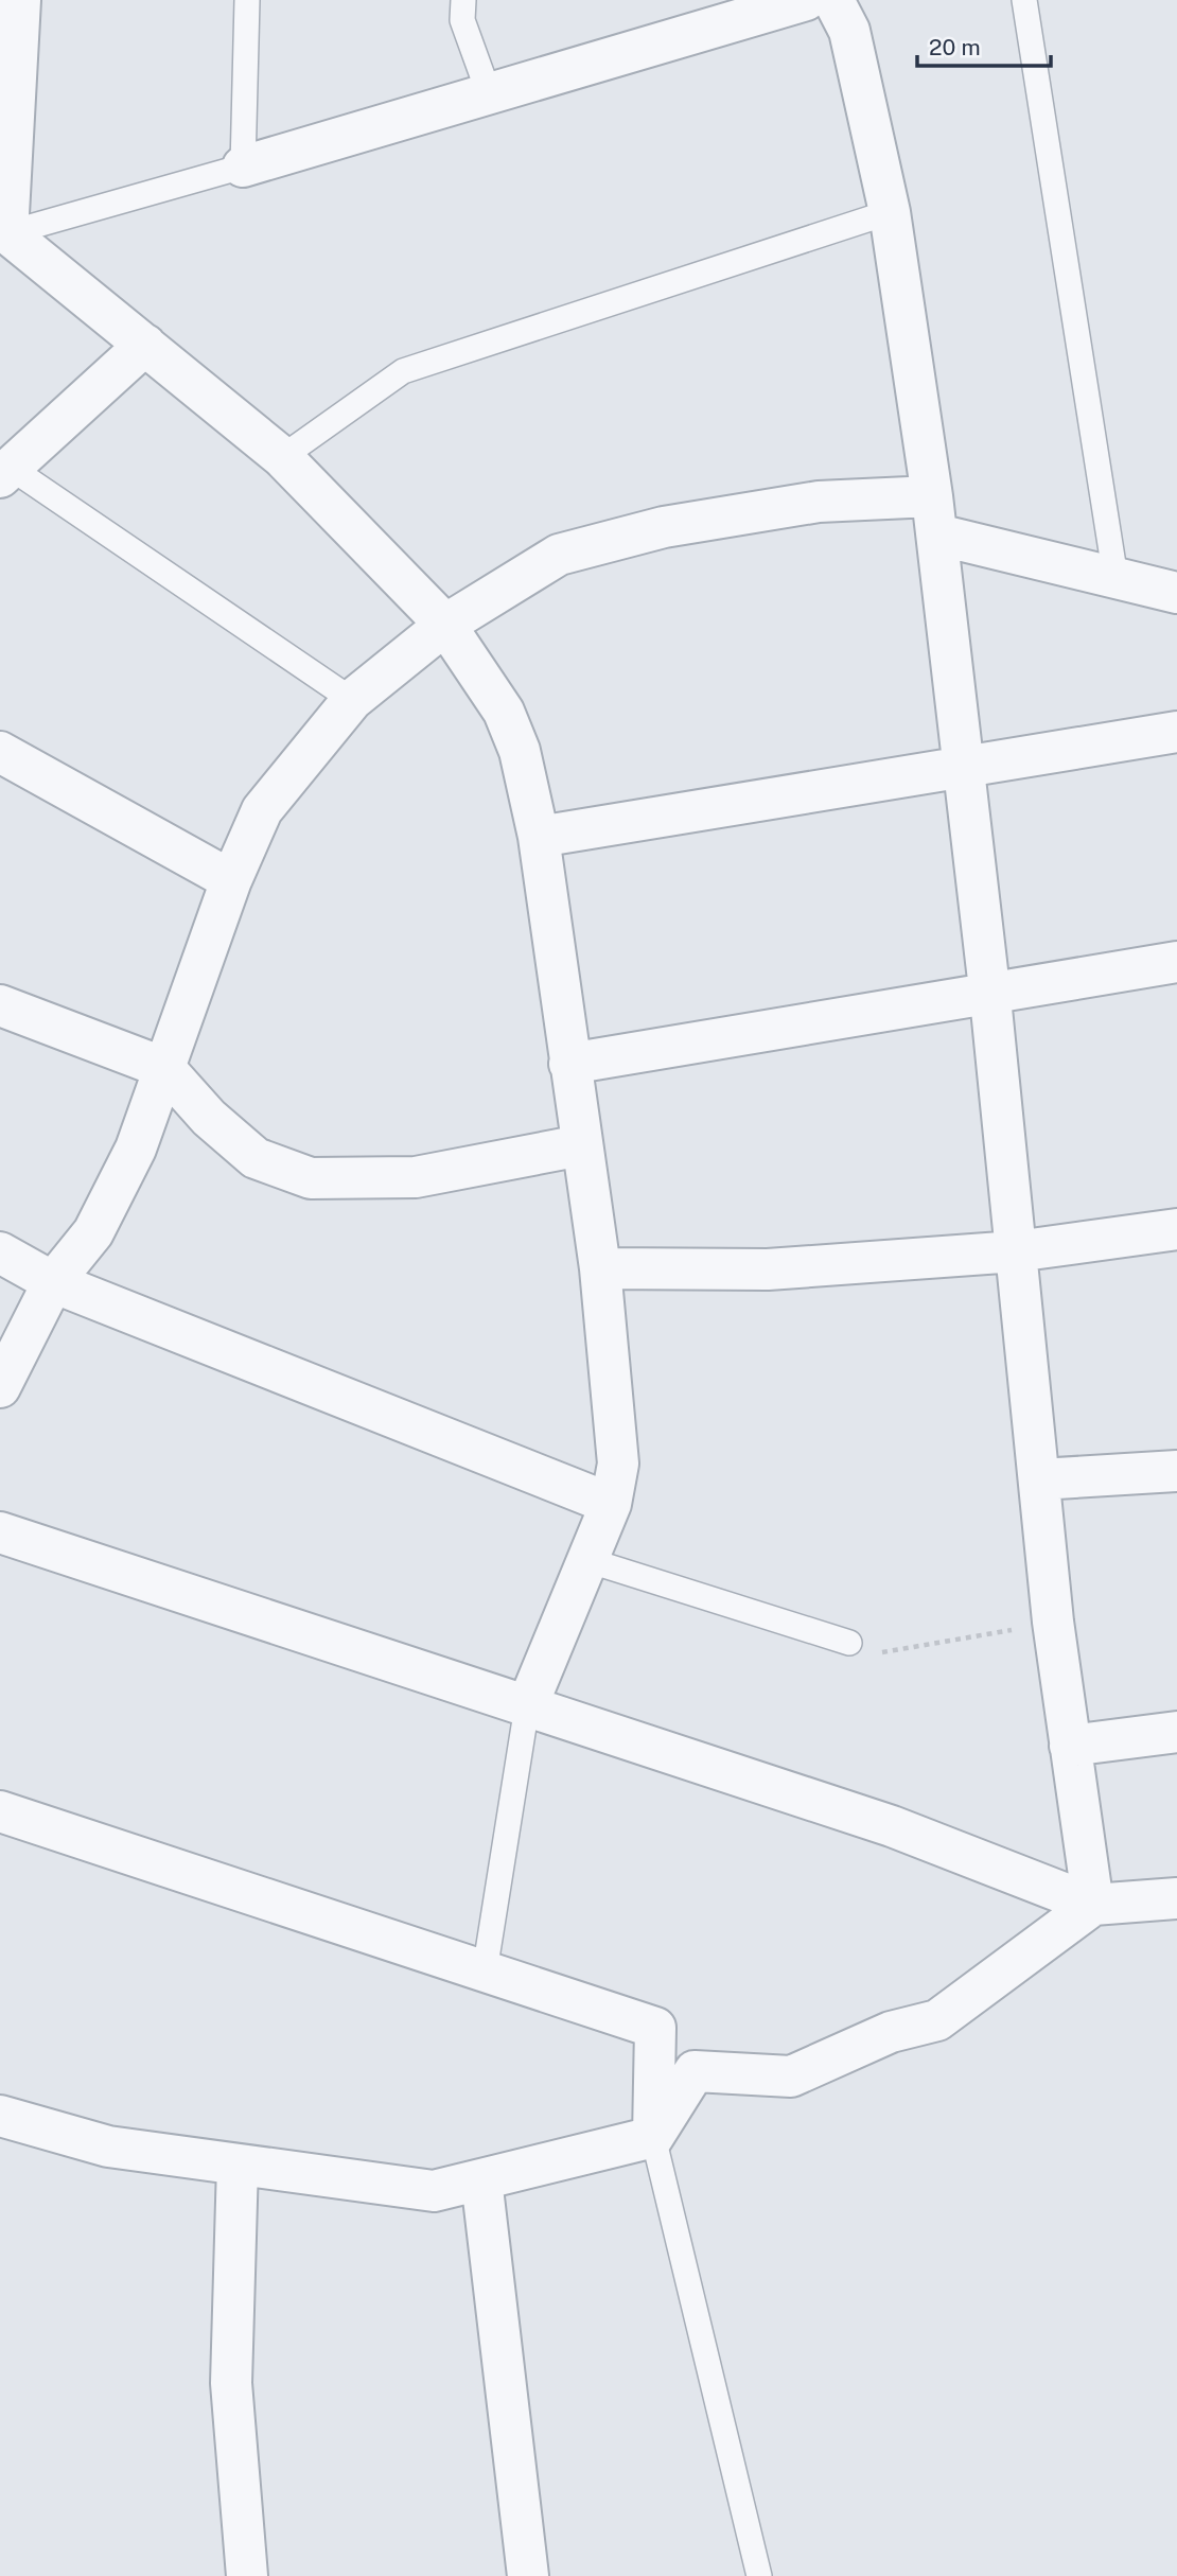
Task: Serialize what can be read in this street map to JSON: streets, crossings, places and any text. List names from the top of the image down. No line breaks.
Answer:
{"scale_bar":"20 m"}
